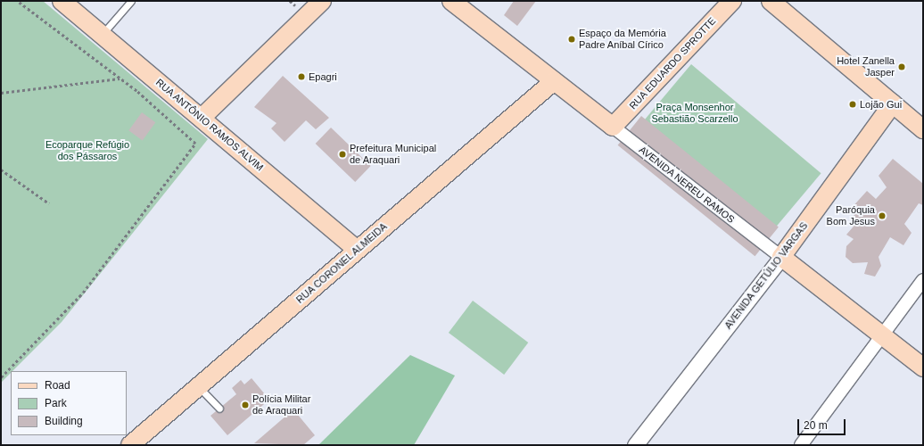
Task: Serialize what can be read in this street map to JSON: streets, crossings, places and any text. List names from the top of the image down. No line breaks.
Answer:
{"streets":{"main road":["RUA EDUARDO SPROTTE","RUA ANTÔNIO RAMOS ALVIM","AVENIDA NEREU RAMOS","RUA CORONEL ALMEIDA","AVENIDA GETÚLIO VARGAS"]},"crossings":[["RUA EDUARDO SPROTTE","AVENIDA NEREU RAMOS"],["RUA ANTÔNIO RAMOS ALVIM","RUA CORONEL ALMEIDA"],["AVENIDA NEREU RAMOS","RUA CORONEL ALMEIDA"],["AVENIDA NEREU RAMOS","AVENIDA GETÚLIO VARGAS"]],"parks":["Praça Monsenhor Sebastião Scarzello","Ecoparque Refúgio dos Pássaros"],"places":["Espaço da Memória Padre Aníbal Círico","Hotel Zanella Jasper","Epagri","Lojão Gui","Prefeitura Municipal de Araquari","Paróquia Bom Jesus","Polícia Militar de Araquari"],"legend":["Road","Park","Building"],"scale_bar":"20 m"}
